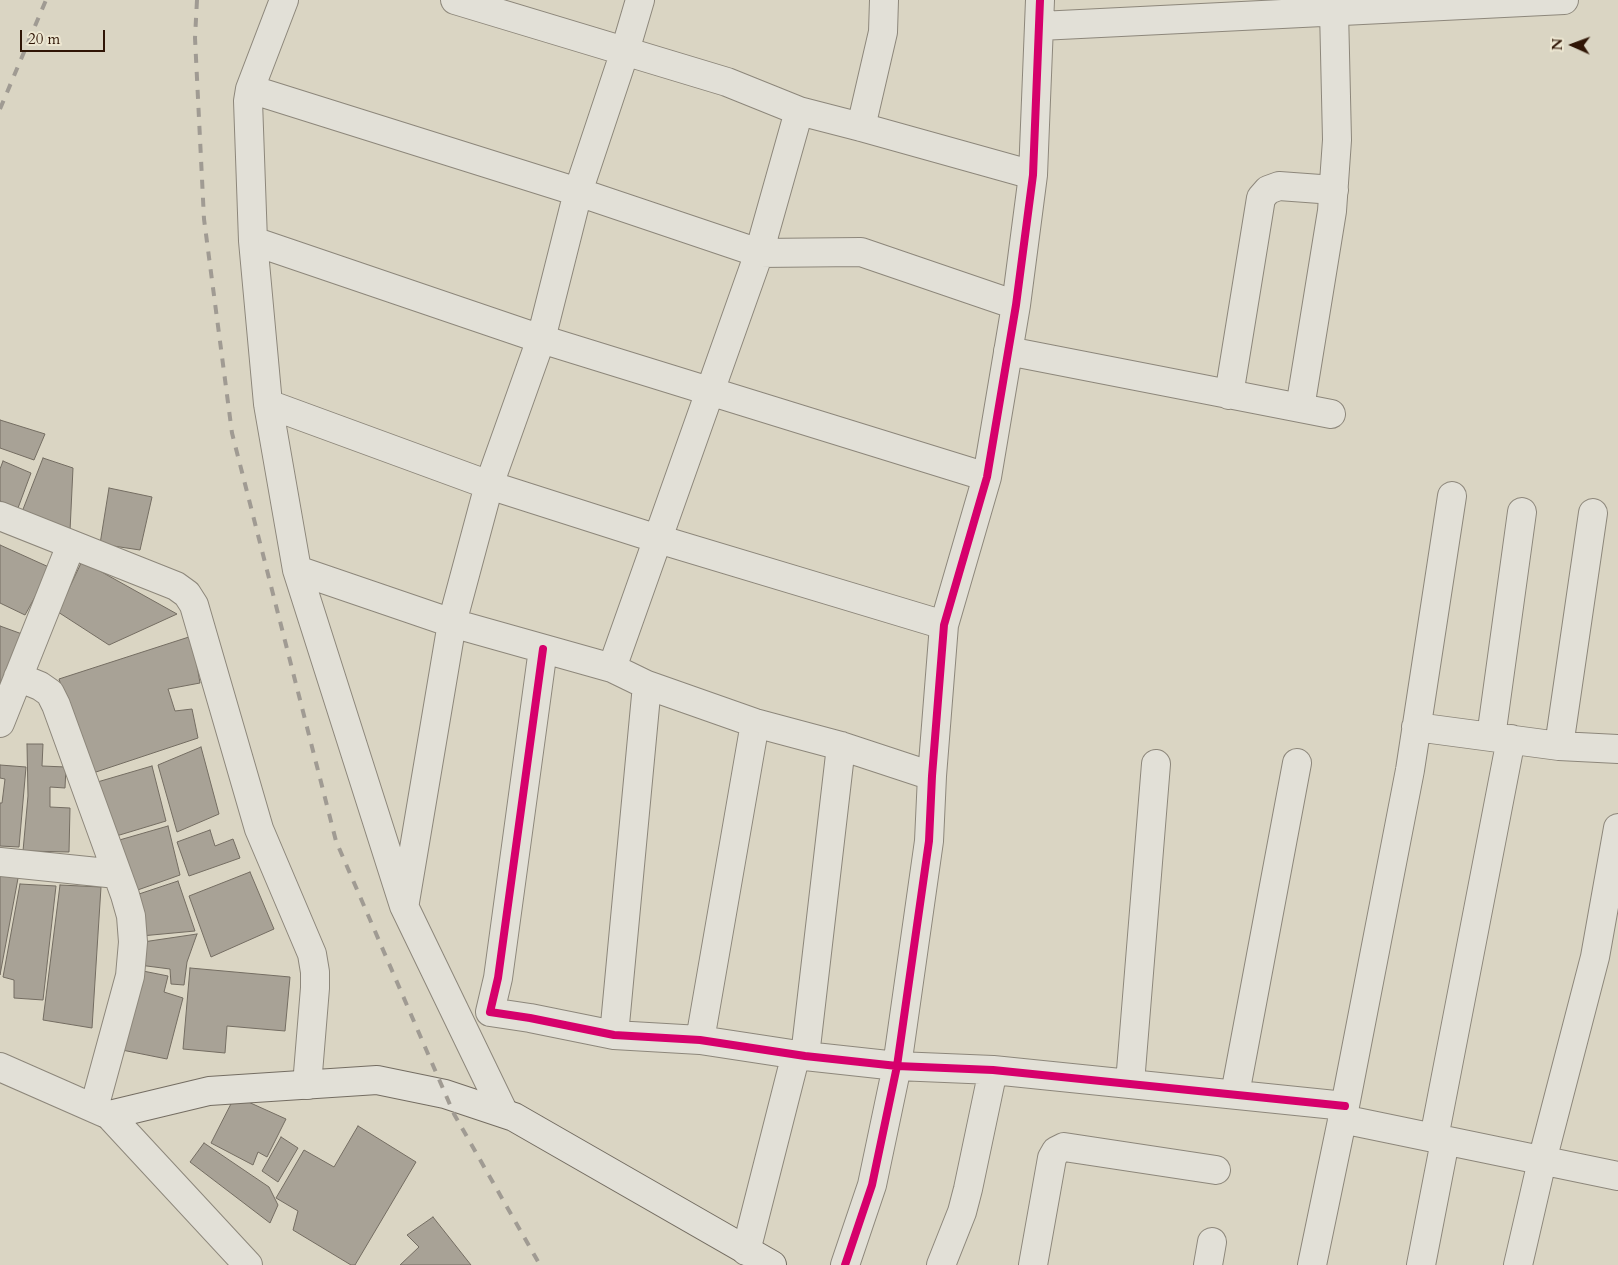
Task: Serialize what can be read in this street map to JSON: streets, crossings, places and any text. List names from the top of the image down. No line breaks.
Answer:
{"scale_bar":"20 m","north":"left"}
